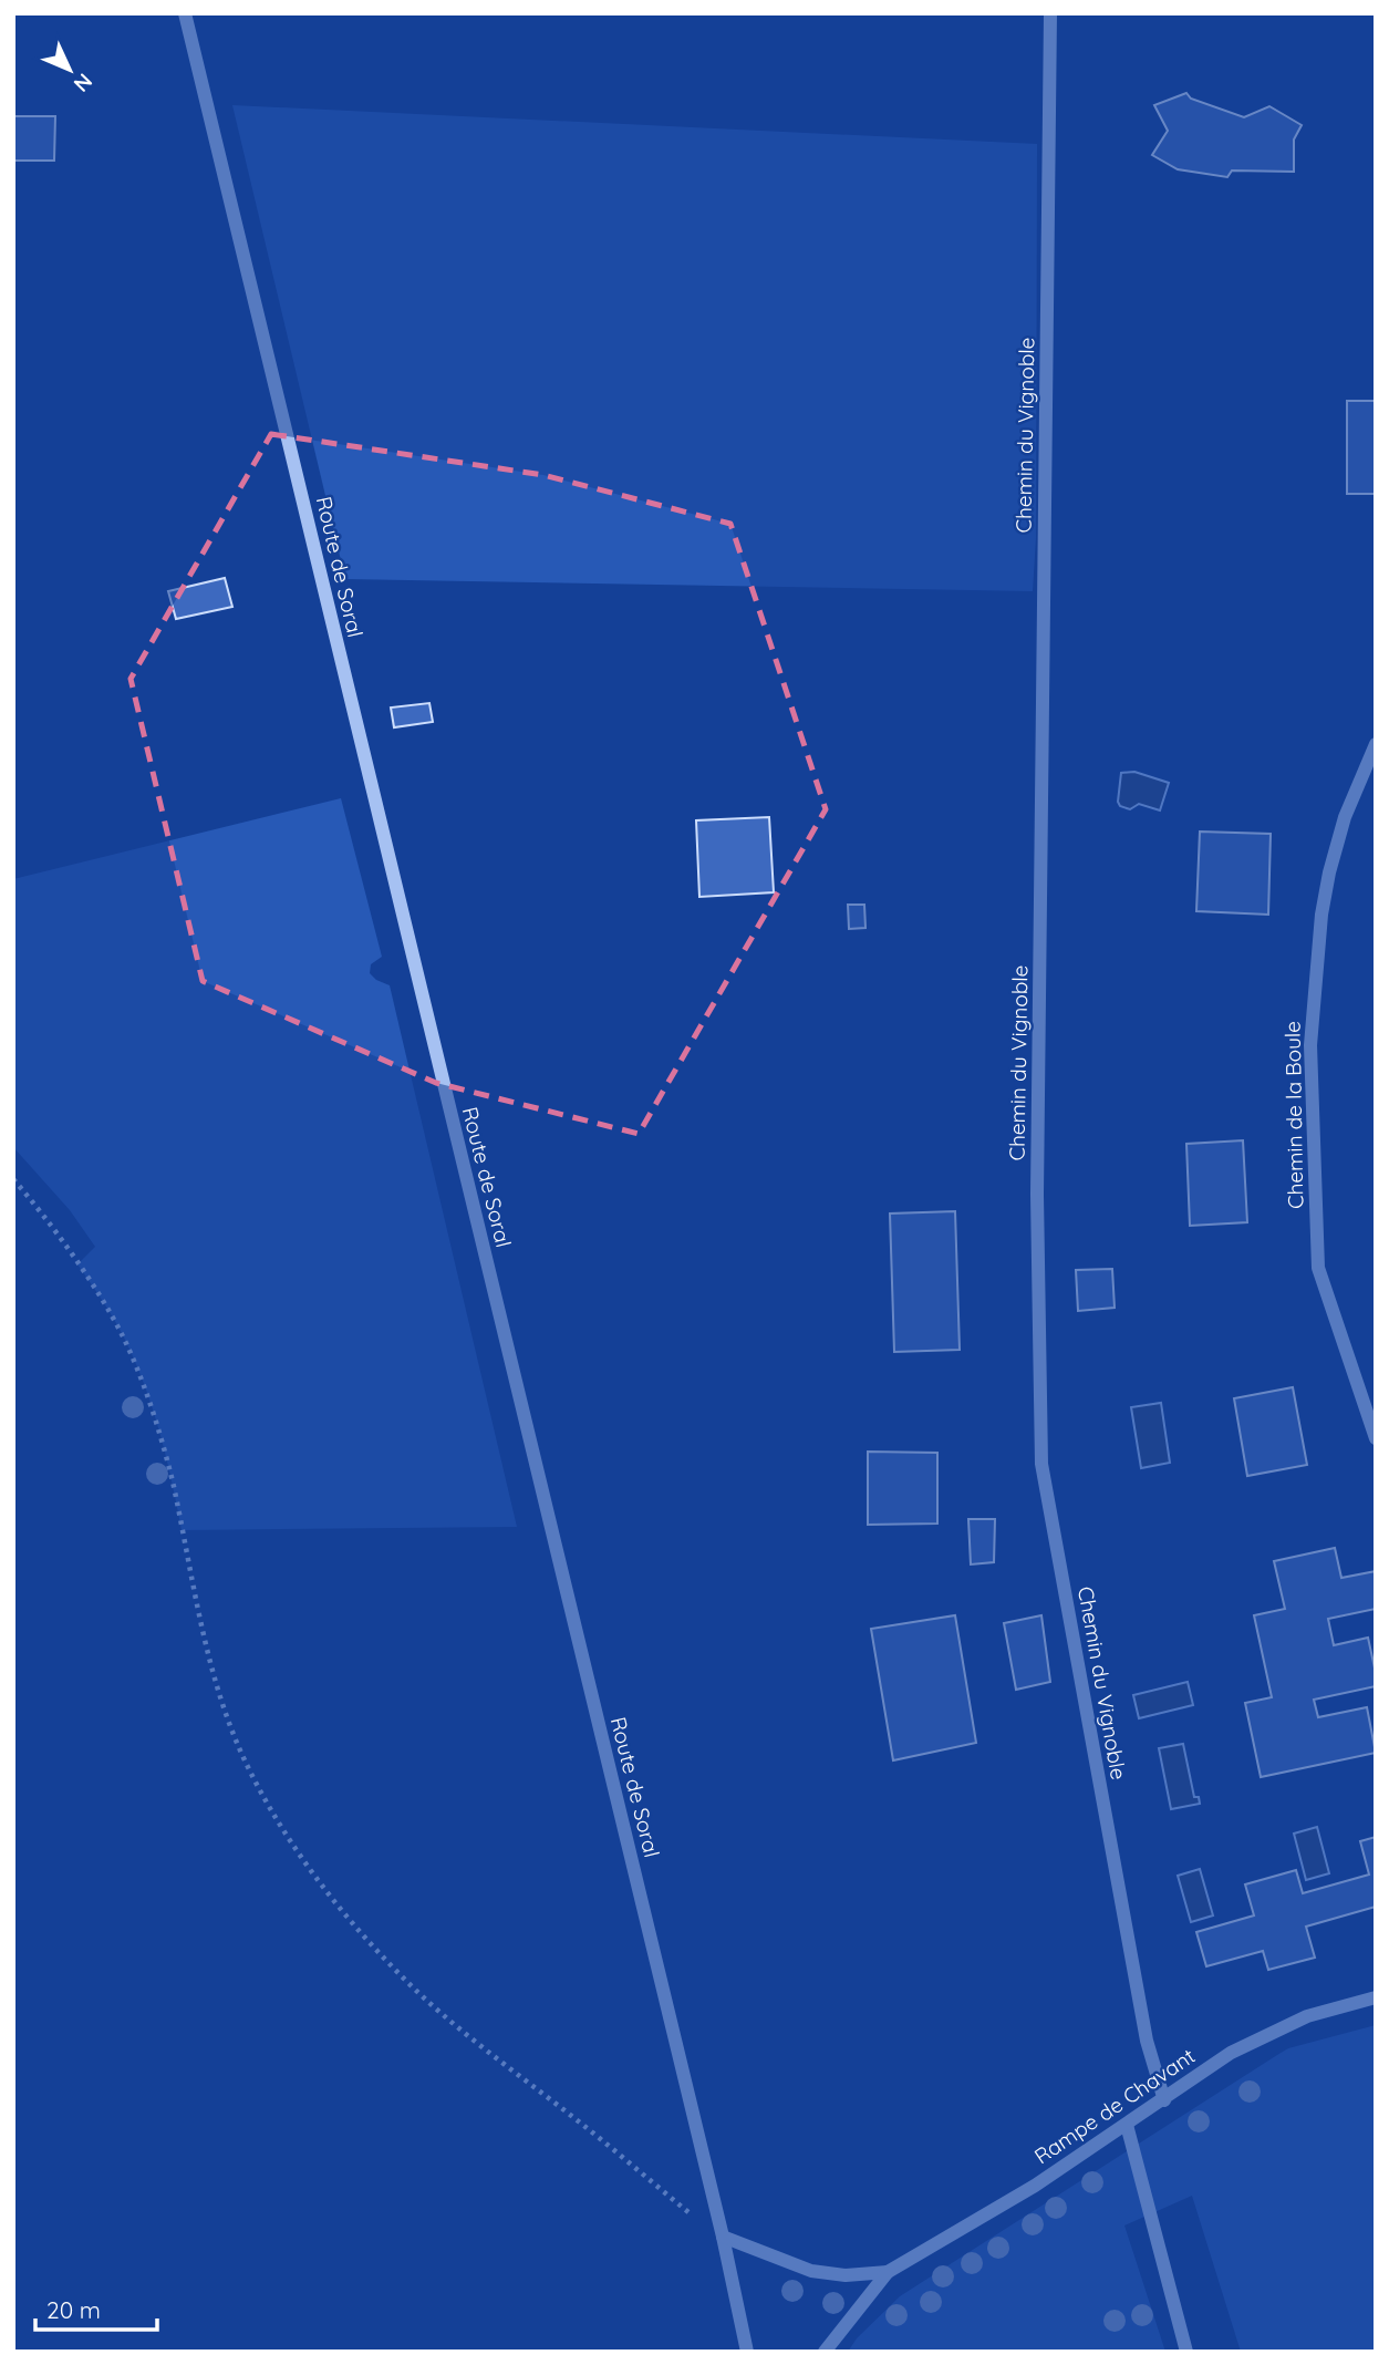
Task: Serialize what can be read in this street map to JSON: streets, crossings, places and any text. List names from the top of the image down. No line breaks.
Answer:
{"streets":{"street":["Chemin du Vignoble","Route de Soral","Chemin de la Boule","Rampe de Chavant"]},"crossings":[["Chemin du Vignoble","Rampe de Chavant"],["Route de Soral","Rampe de Chavant"]],"scale_bar":"20 m","north":"bottom right"}
